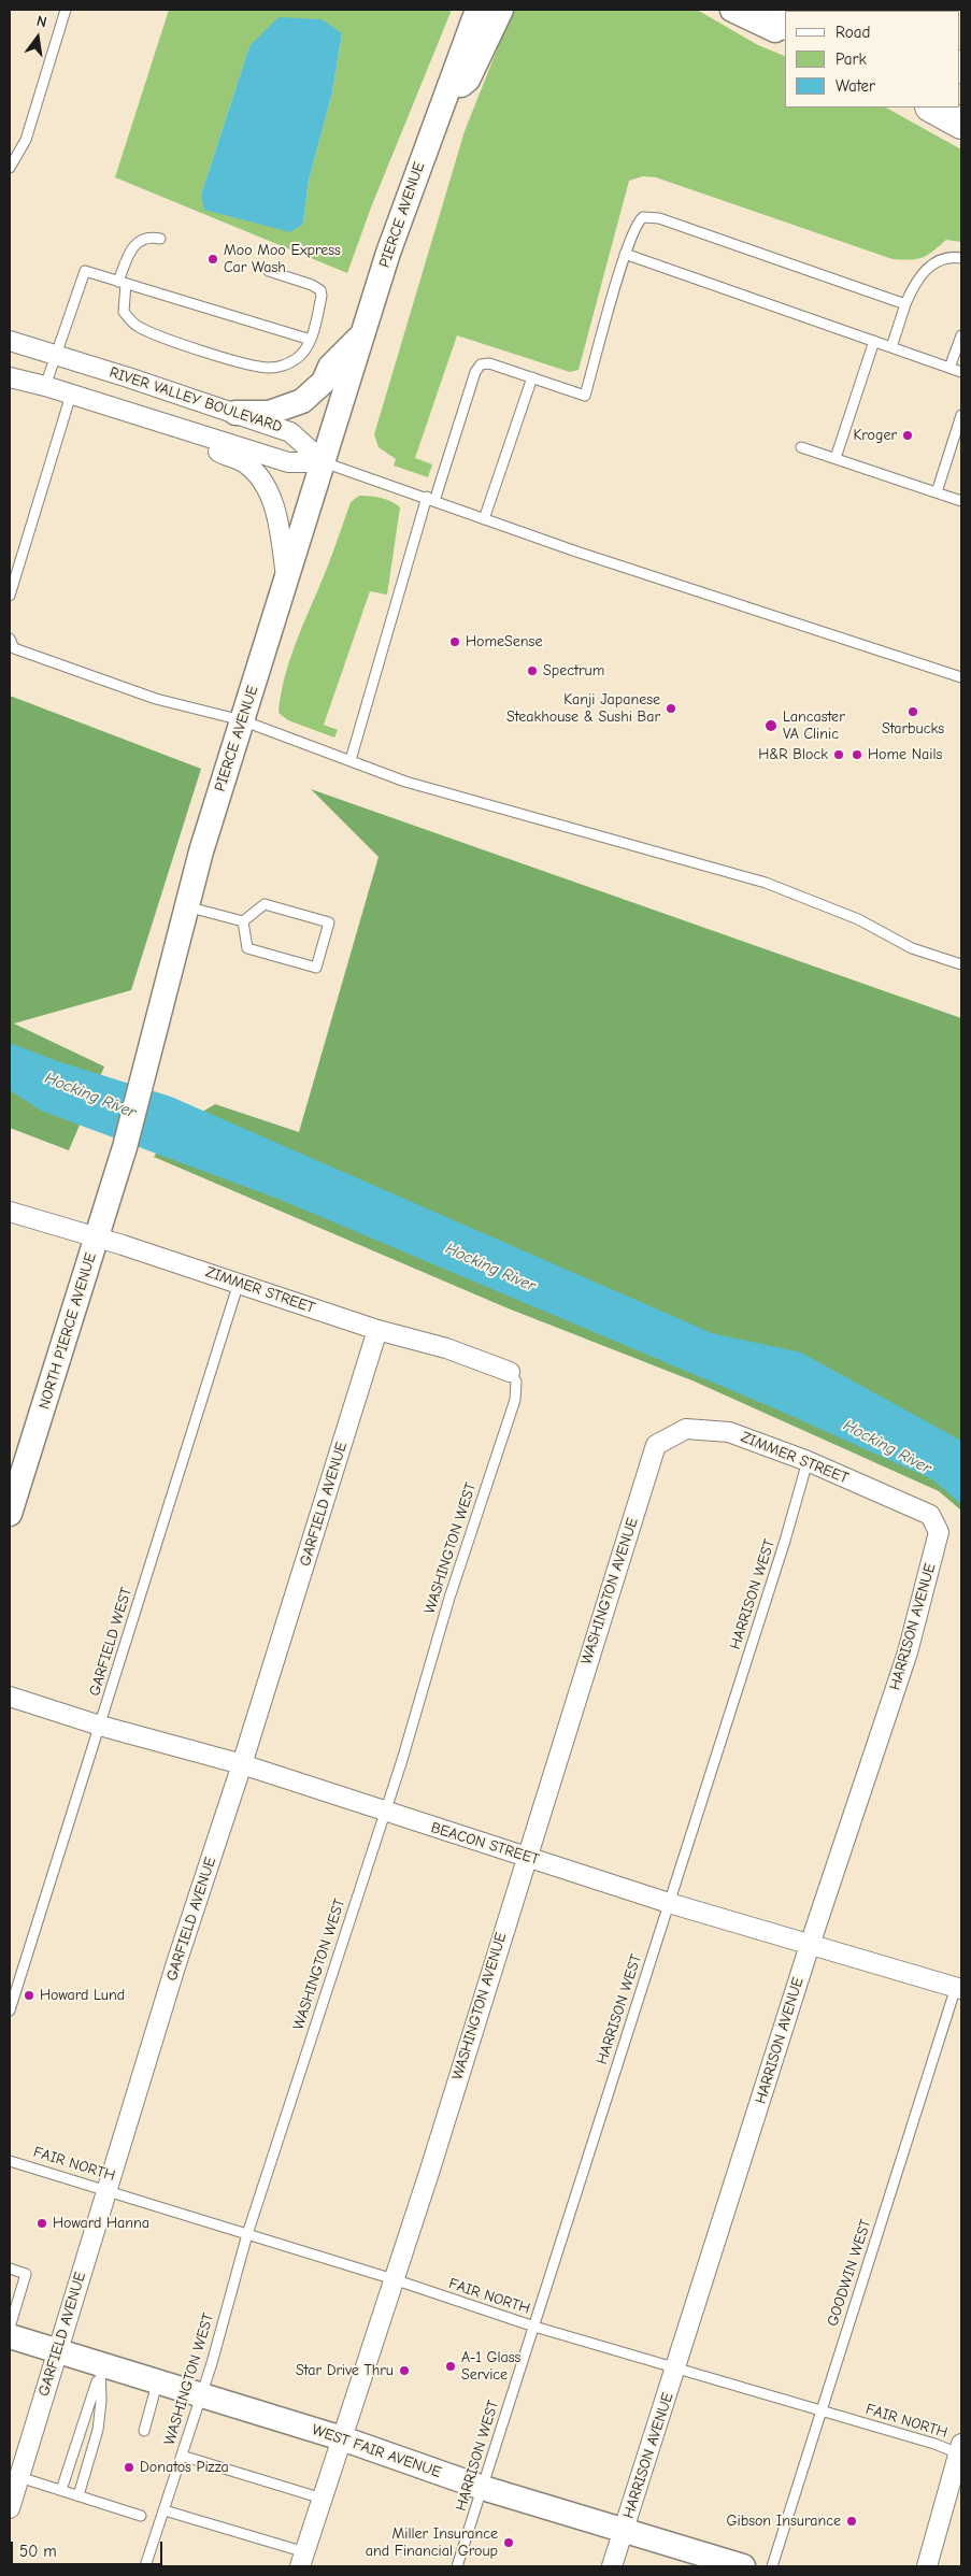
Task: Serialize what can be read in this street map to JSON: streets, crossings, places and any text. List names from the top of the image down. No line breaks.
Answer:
{"streets":{"street":["PIERCE AVENUE","RIVER VALLEY BOULEVARD","ZIMMER STREET","NORTH PIERCE AVENUE","GARFIELD AVENUE","WASHINGTON AVENUE","HARRISON AVENUE","BEACON STREET","WEST FAIR AVENUE"],"lane":["WASHINGTON WEST","HARRISON WEST","GARFIELD WEST","FAIR NORTH","GOODWIN WEST"]},"crossings":[["PIERCE AVENUE","RIVER VALLEY BOULEVARD"],["PIERCE AVENUE","NORTH PIERCE AVENUE"],["ZIMMER STREET","NORTH PIERCE AVENUE"],["ZIMMER STREET","GARFIELD AVENUE"],["ZIMMER STREET","WASHINGTON WEST"],["ZIMMER STREET","WASHINGTON AVENUE"],["ZIMMER STREET","HARRISON WEST"],["ZIMMER STREET","HARRISON AVENUE"],["ZIMMER STREET","GARFIELD WEST"],["GARFIELD AVENUE","BEACON STREET"],["GARFIELD AVENUE","FAIR NORTH"],["GARFIELD AVENUE","WEST FAIR AVENUE"],["WASHINGTON WEST","BEACON STREET"],["WASHINGTON WEST","FAIR NORTH"],["WASHINGTON WEST","WEST FAIR AVENUE"],["WASHINGTON AVENUE","BEACON STREET"],["WASHINGTON AVENUE","FAIR NORTH"],["WASHINGTON AVENUE","WEST FAIR AVENUE"],["HARRISON WEST","BEACON STREET"],["HARRISON WEST","FAIR NORTH"],["HARRISON WEST","WEST FAIR AVENUE"],["HARRISON AVENUE","BEACON STREET"],["HARRISON AVENUE","FAIR NORTH"],["HARRISON AVENUE","WEST FAIR AVENUE"],["GARFIELD WEST","BEACON STREET"],["BEACON STREET","GOODWIN WEST"],["FAIR NORTH","GOODWIN WEST"]],"water":["Hocking River"],"places":["Moo Moo Express Car Wash","Kroger","HomeSense","Spectrum","Kanji Japanese Steakhouse & Sushi Bar","Starbucks","Lancaster VA Clinic","H&R Block","Home Nails","Howard Lund","Howard Hanna","A-1 Glass Service","Star Drive Thru","Donatos Pizza","Gibson Insurance","Miller Insurance and Financial Group"],"legend":["Road","Park","Water"],"scale_bar":"50 m","north":"top"}
